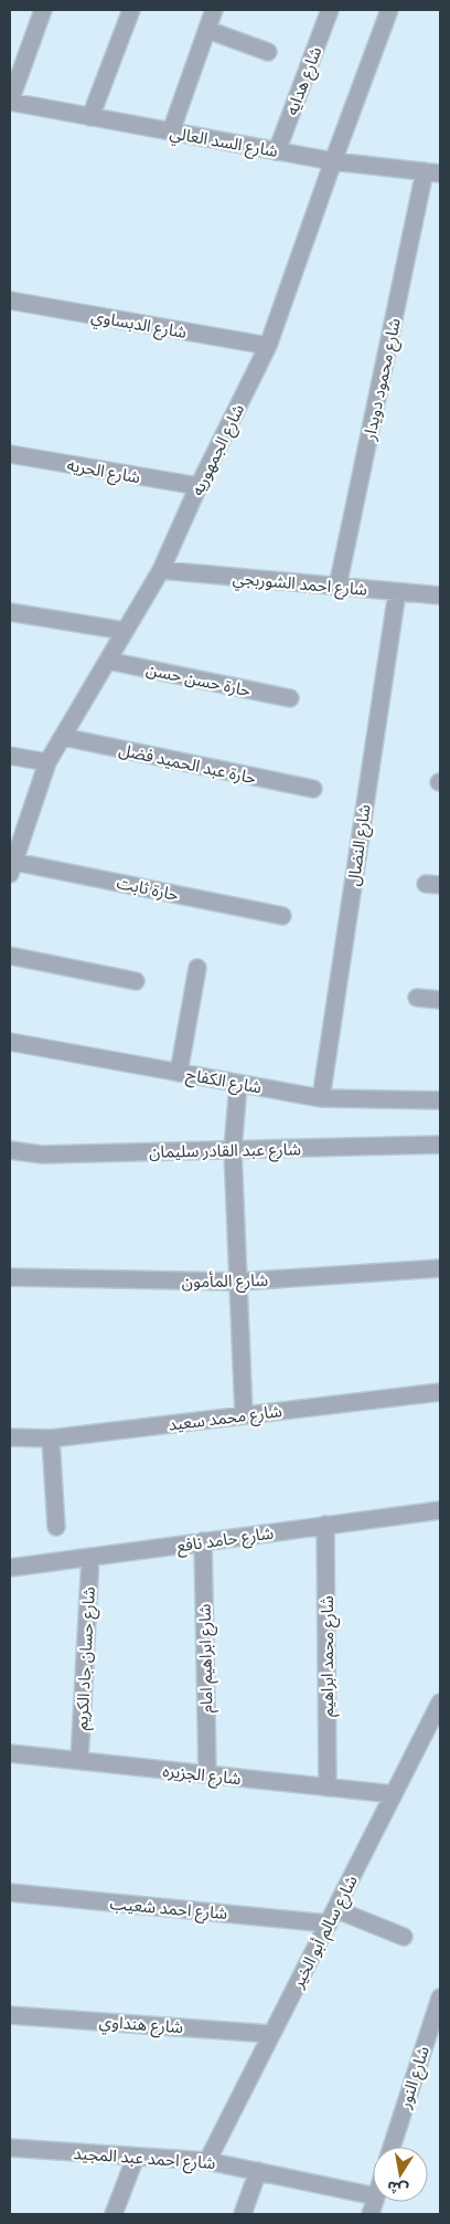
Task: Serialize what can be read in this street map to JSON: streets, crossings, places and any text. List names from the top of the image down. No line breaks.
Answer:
{"streets":{"street":["شارع هدايه","شارع السد العالي","شارع الدبساوي","شارع محمود دويدار","شارع الجمهوريه","شارع الحريه","شارع احمد الشوربجي","حارة حسن حسن","حارة عبد الحميد فضل","شارع النضال","حارة ثابت","شارع الكفاح","شارع عبد القادر سليمان","شارع المأمون","شارع محمد سعيد","شارع حامد نافع","شارع محمد ابراهيم","شارع حسان جاد الكريم","شارع ابراهيم امام","شارع الجزيره","شارع احمد شعيب","شارع سالم أبو الخير","شارع هنداوي","شارع النور","شارع احمد عبد المجيد"]},"crossings":[["شارع هدايه","شارع السد العالي"],["شارع السد العالي","شارع محمود دويدار"],["شارع السد العالي","شارع الجمهوريه"],["شارع الدبساوي","شارع الجمهوريه"],["شارع محمود دويدار","شارع احمد الشوربجي"],["شارع الجمهوريه","شارع الحريه"],["شارع الجمهوريه","شارع احمد الشوربجي"],["شارع الجمهوريه","حارة حسن حسن"],["شارع الجمهوريه","حارة عبد الحميد فضل"],["شارع الجمهوريه","حارة ثابت"],["شارع احمد الشوربجي","شارع النضال"],["شارع النضال","شارع الكفاح"],["شارع حامد نافع","شارع محمد ابراهيم"],["شارع حامد نافع","شارع حسان جاد الكريم"],["شارع حامد نافع","شارع ابراهيم امام"],["شارع محمد ابراهيم","شارع الجزيره"],["شارع حسان جاد الكريم","شارع الجزيره"],["شارع ابراهيم امام","شارع الجزيره"],["شارع الجزيره","شارع سالم أبو الخير"],["شارع احمد شعيب","شارع سالم أبو الخير"],["شارع سالم أبو الخير","شارع هنداوي"],["شارع سالم أبو الخير","شارع احمد عبد المجيد"]],"north":"bottom"}
